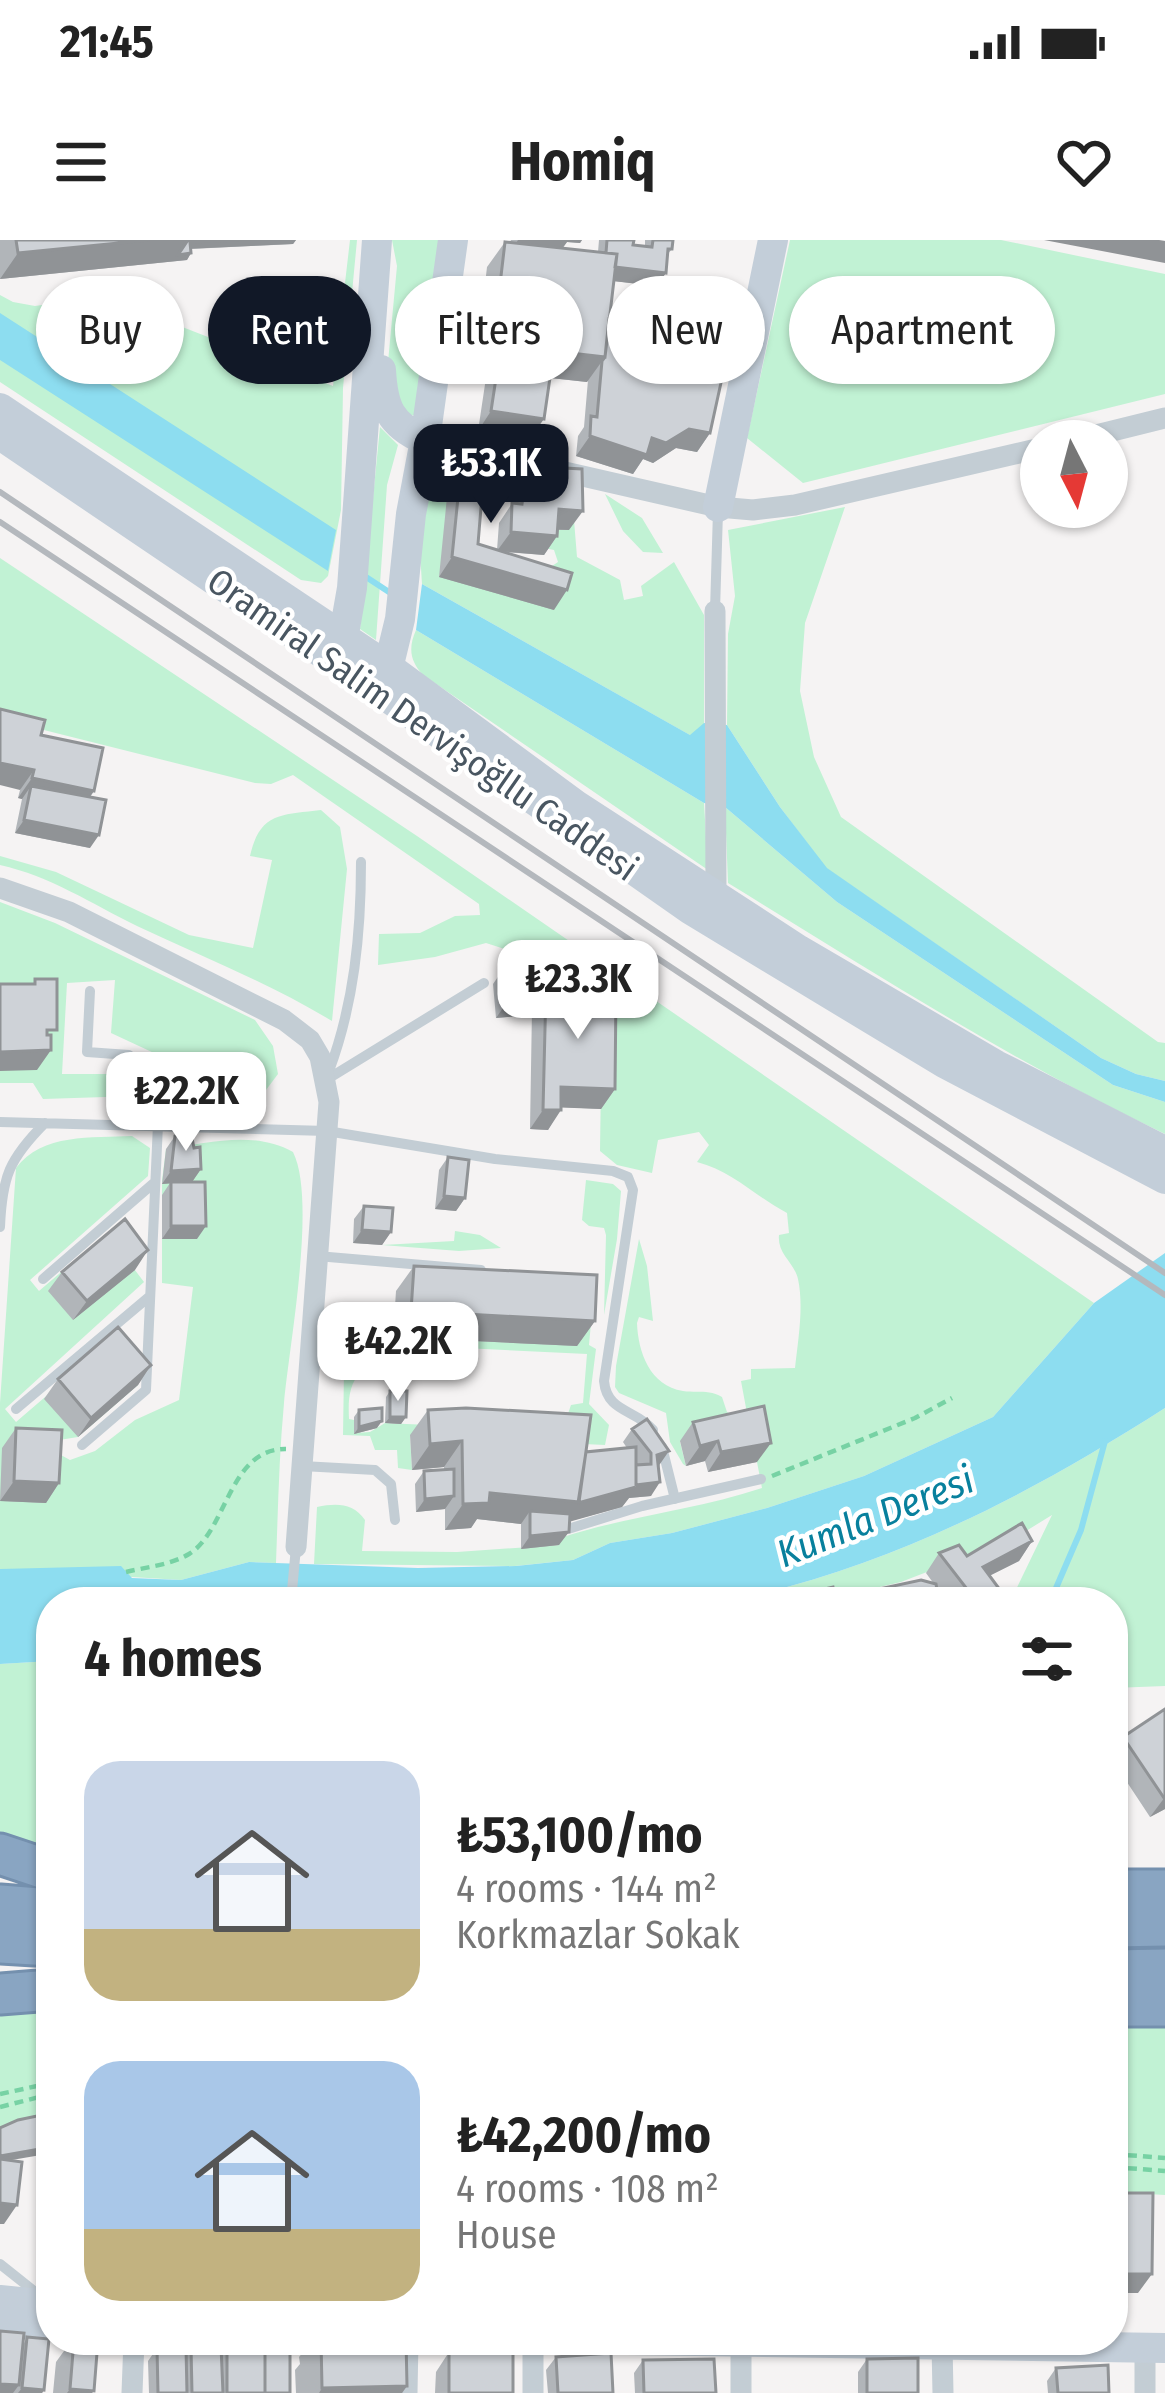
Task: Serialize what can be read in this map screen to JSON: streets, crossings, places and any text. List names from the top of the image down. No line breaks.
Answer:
{"streets":{"main road":["Oramiral Salim Dervişoğllu Caddesi"]},"water":["Kumla Deresi"],"north":"bottom","page":{"status":"21:45","header":"Homiq","chip":["Buy","Rent","Filters","New","Apartment"],"price":["₺53.1K","₺23.3K","₺22.2K","₺42.2K"],"heading":"4 homes","list":[{"name":"₺53,100/mo","note":"4 rooms · 144 m² · Korkmazlar Sokak"},{"name":"₺42,200/mo","note":"4 rooms · 108 m² · House"}]}}
